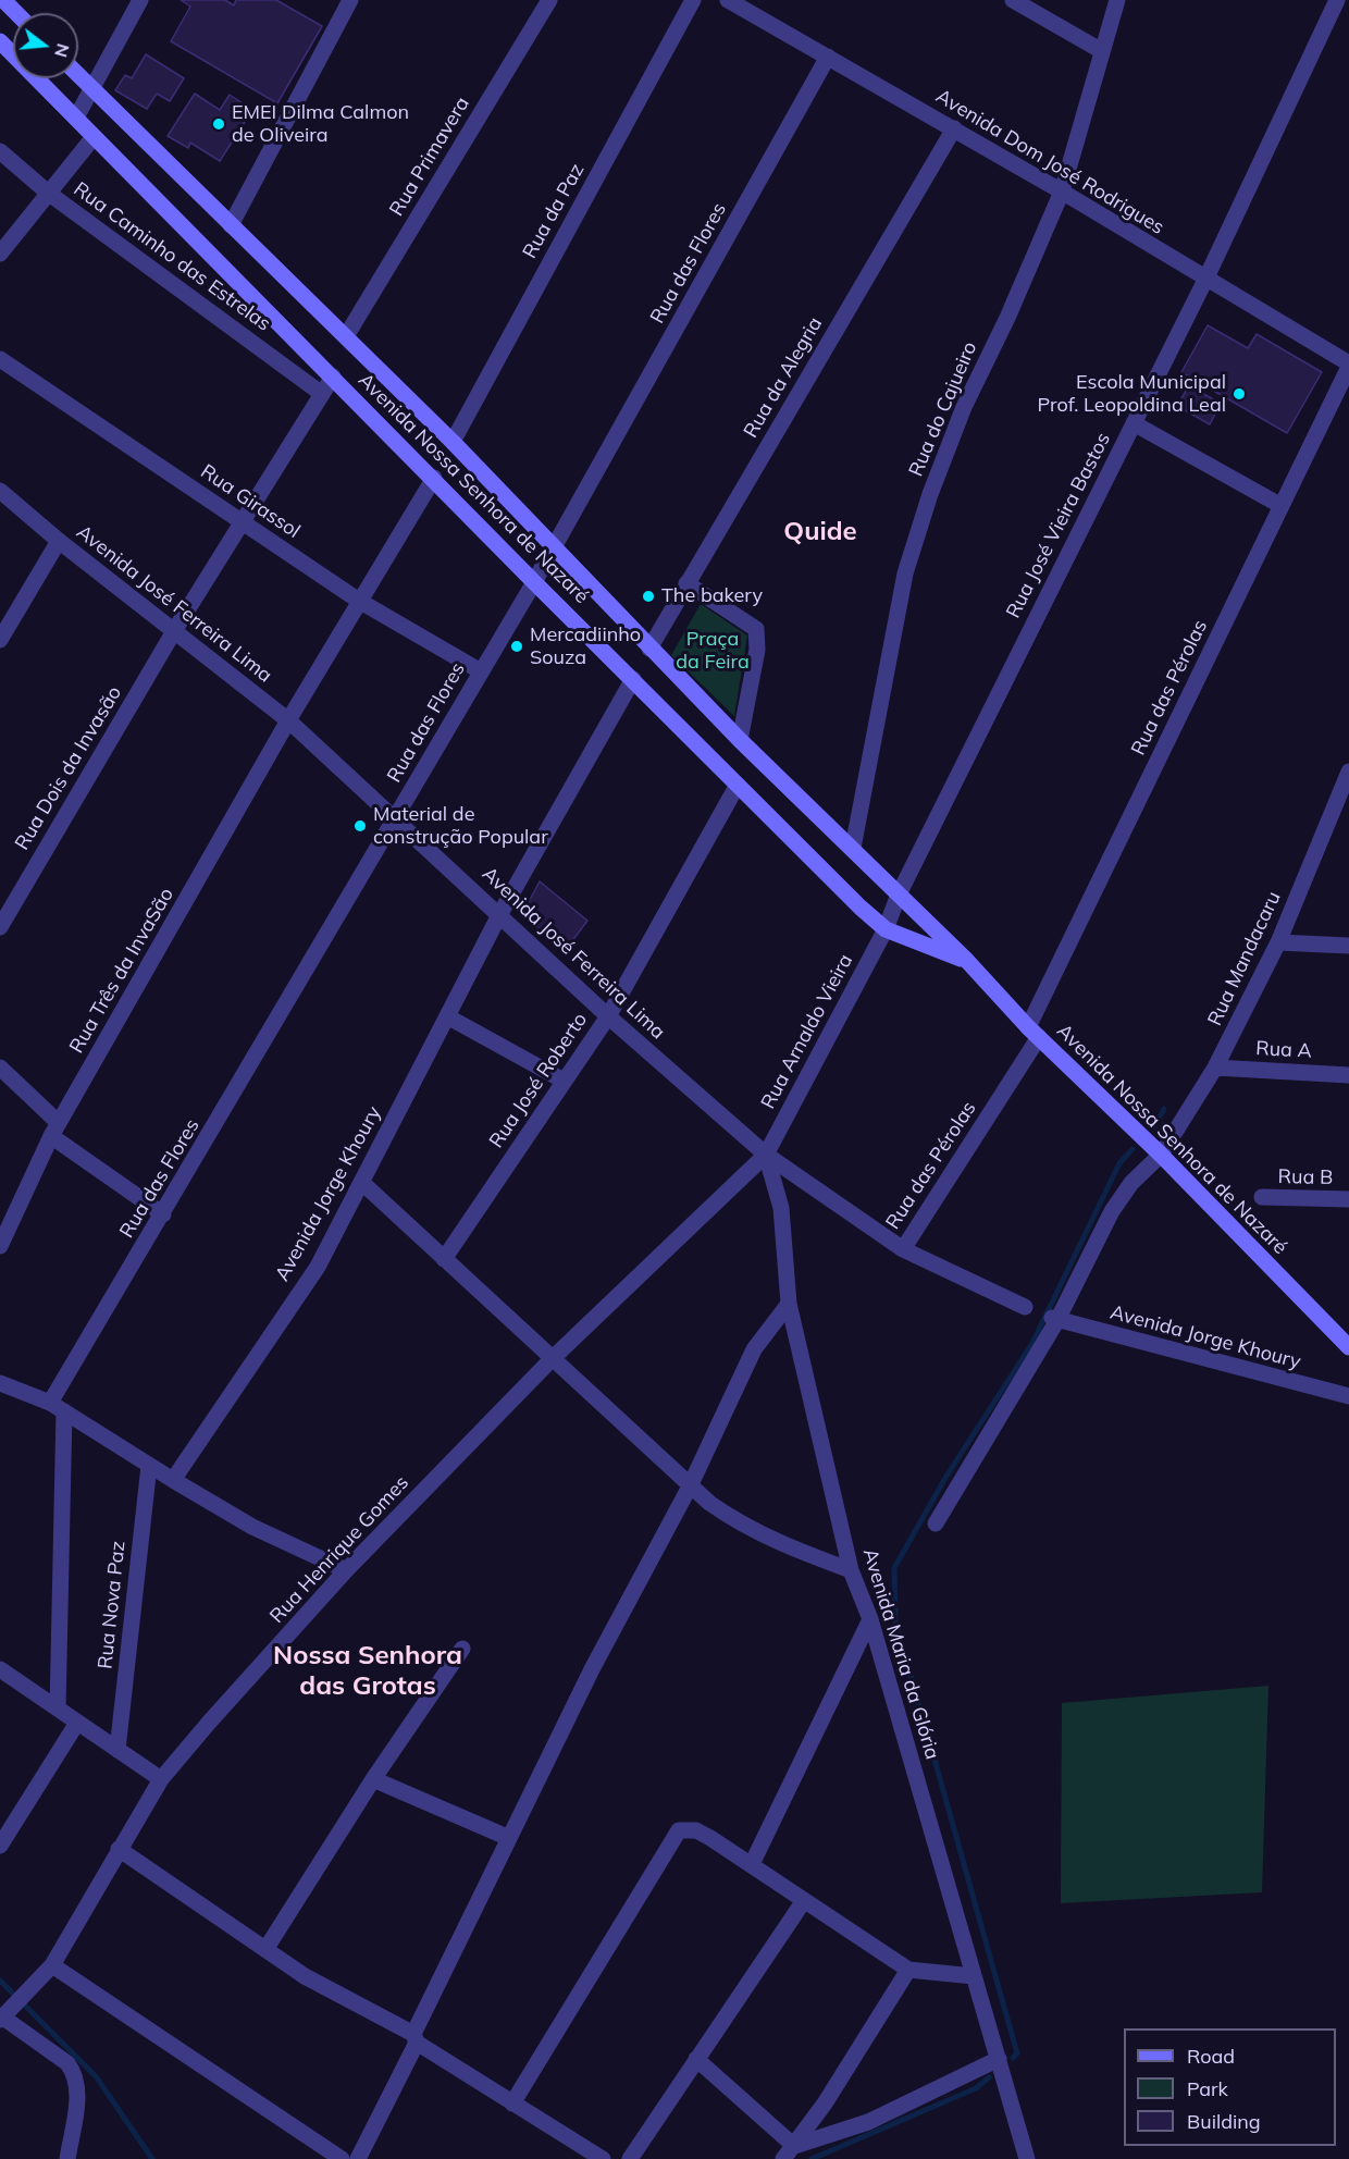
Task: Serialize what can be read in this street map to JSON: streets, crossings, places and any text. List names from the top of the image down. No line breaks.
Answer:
{"streets":{"street":["Rua Primavera","Avenida Dom José Rodrigues","Rua da Paz","Rua Caminho das Estrelas","Rua das Flores","Rua da Alegria","Rua do Cajueiro","Avenida Nossa Senhora de Nazaré","Rua Girassol","Rua José Vieira Bastos","Avenida José Ferreira Lima","Rua das Pérolas","Rua Dois da Invasão","Rua Mandacaru","Rua Três da InvaSão","Rua Arnaldo Vieira","Rua A","Rua José Roberto","Rua B","Avenida Jorge Khoury","Rua Henrique Gomes","Rua Nova Paz","Avenida Maria da Glória"]},"crossings":[["Rua Primavera","Avenida Nossa Senhora de Nazaré"],["Avenida Dom José Rodrigues","Rua das Flores"],["Avenida Dom José Rodrigues","Rua da Alegria"],["Avenida Dom José Rodrigues","Rua do Cajueiro"],["Avenida Dom José Rodrigues","Rua José Vieira Bastos"],["Avenida Dom José Rodrigues","Rua das Pérolas"],["Rua da Paz","Avenida Nossa Senhora de Nazaré"],["Rua das Flores","Avenida Nossa Senhora de Nazaré"],["Rua das Flores","Rua Girassol"],["Rua das Flores","Avenida José Ferreira Lima"],["Rua da Alegria","Avenida Nossa Senhora de Nazaré"],["Rua do Cajueiro","Avenida Nossa Senhora de Nazaré"],["Avenida Nossa Senhora de Nazaré","Rua José Vieira Bastos"],["Avenida Nossa Senhora de Nazaré","Rua das Pérolas"],["Avenida Nossa Senhora de Nazaré","Rua Mandacaru"],["Avenida Nossa Senhora de Nazaré","Rua Arnaldo Vieira"],["Avenida Nossa Senhora de Nazaré","Rua José Roberto"],["Rua José Vieira Bastos","Rua Arnaldo Vieira"],["Avenida José Ferreira Lima","Rua das Pérolas"],["Avenida José Ferreira Lima","Rua Dois da Invasão"],["Avenida José Ferreira Lima","Rua Três da InvaSão"],["Avenida José Ferreira Lima","Rua Arnaldo Vieira"],["Avenida José Ferreira Lima","Rua José Roberto"],["Avenida José Ferreira Lima","Avenida Jorge Khoury"],["Avenida José Ferreira Lima","Rua Henrique Gomes"],["Avenida José Ferreira Lima","Avenida Maria da Glória"],["Rua Mandacaru","Rua A"],["Rua Mandacaru","Avenida Jorge Khoury"],["Rua Arnaldo Vieira","Rua Henrique Gomes"],["Rua Arnaldo Vieira","Avenida Maria da Glória"],["Rua Henrique Gomes","Avenida Maria da Glória"]],"districts":["Quide","Nossa Senhora das Grotas"],"parks":["Praça da Feira"],"places":["EMEI Dilma Calmon de Oliveira","Escola Municipal Prof. Leopoldina Leal","The bakery","Mercadiinho Souza","Material de construção Popular"],"legend":["Road","Park","Building"],"north":"right"}
